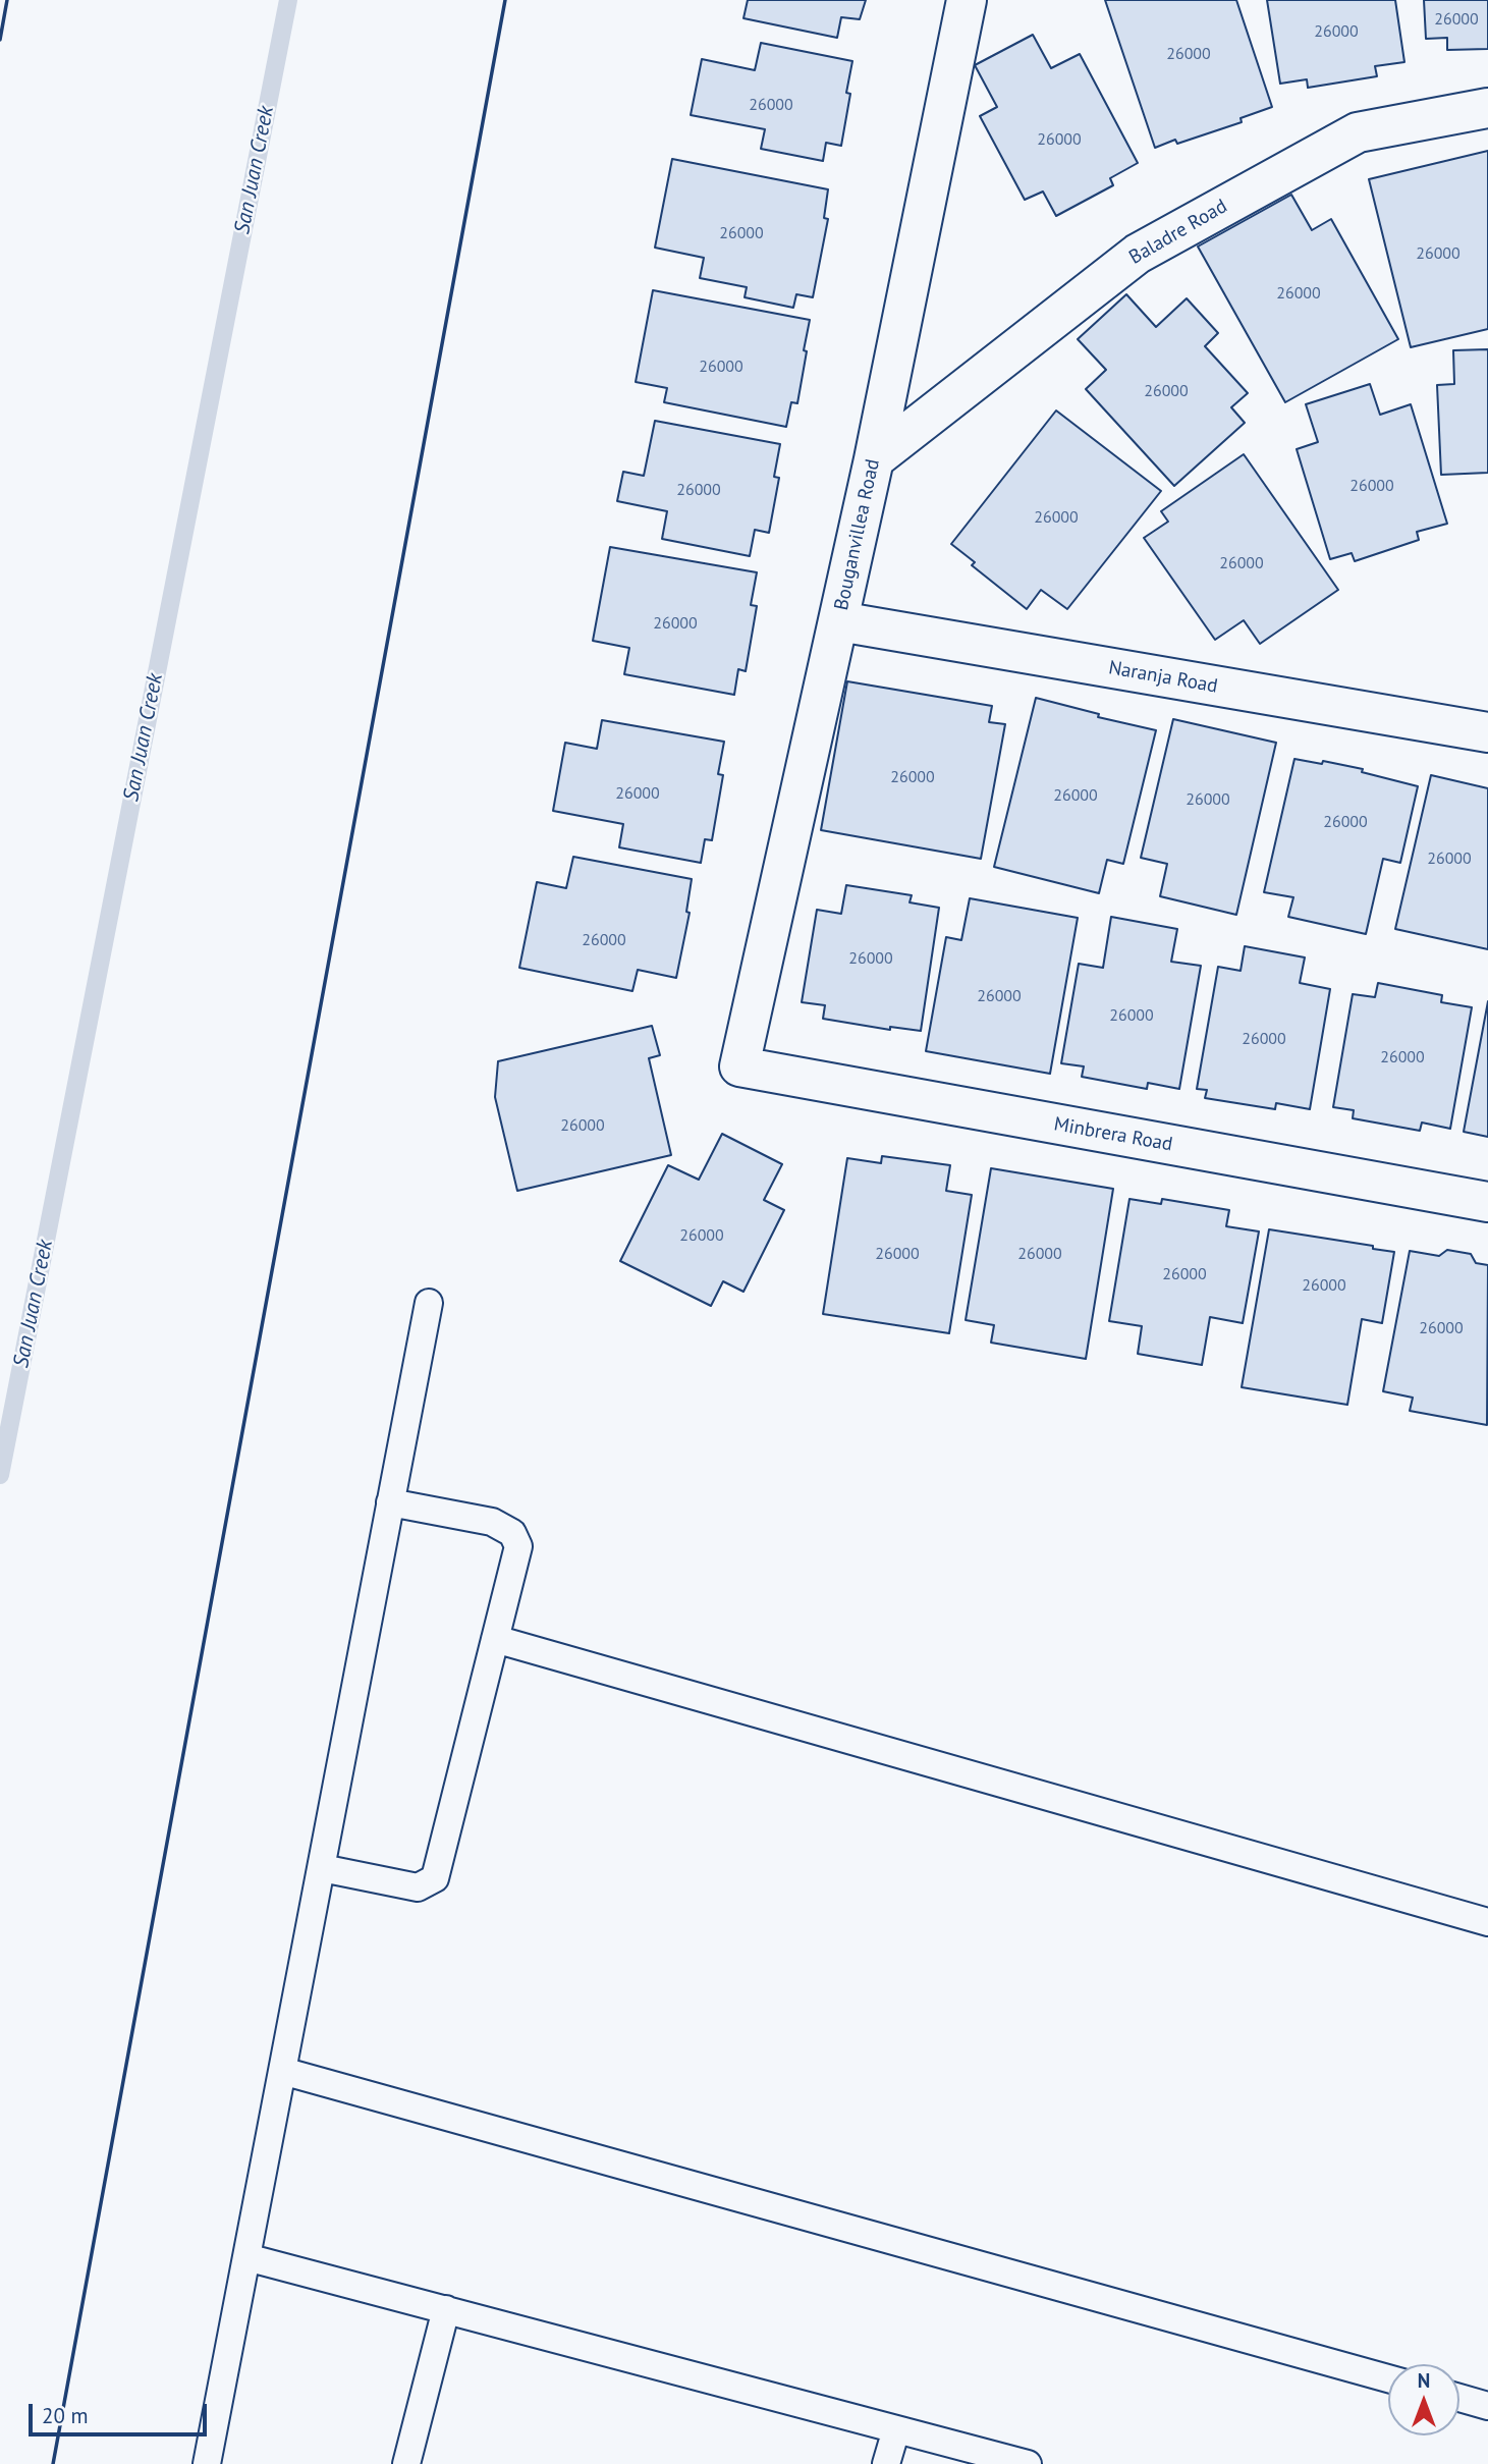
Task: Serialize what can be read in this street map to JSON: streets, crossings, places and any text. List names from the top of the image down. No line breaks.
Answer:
{"streets":{"street":["Baladre Road","Bouganvillea Road","Naranja Road","Minbrera Road"]},"crossings":[["Baladre Road","Bouganvillea Road"],["Bouganvillea Road","Naranja Road"],["Bouganvillea Road","Minbrera Road"]],"water":["San Juan Creek"],"house_numbers":["26000","26000","26000","26000","26000","26000","26000","26000","26000","26000","26000","26000","26000","26000","26000","26000","26000","26000","26000","26000","26000","26000","26000","26000","26000","26000","26000","26000","26000","26000","26000","26000","26000","26000"],"scale_bar":"20 m","north":"top"}
